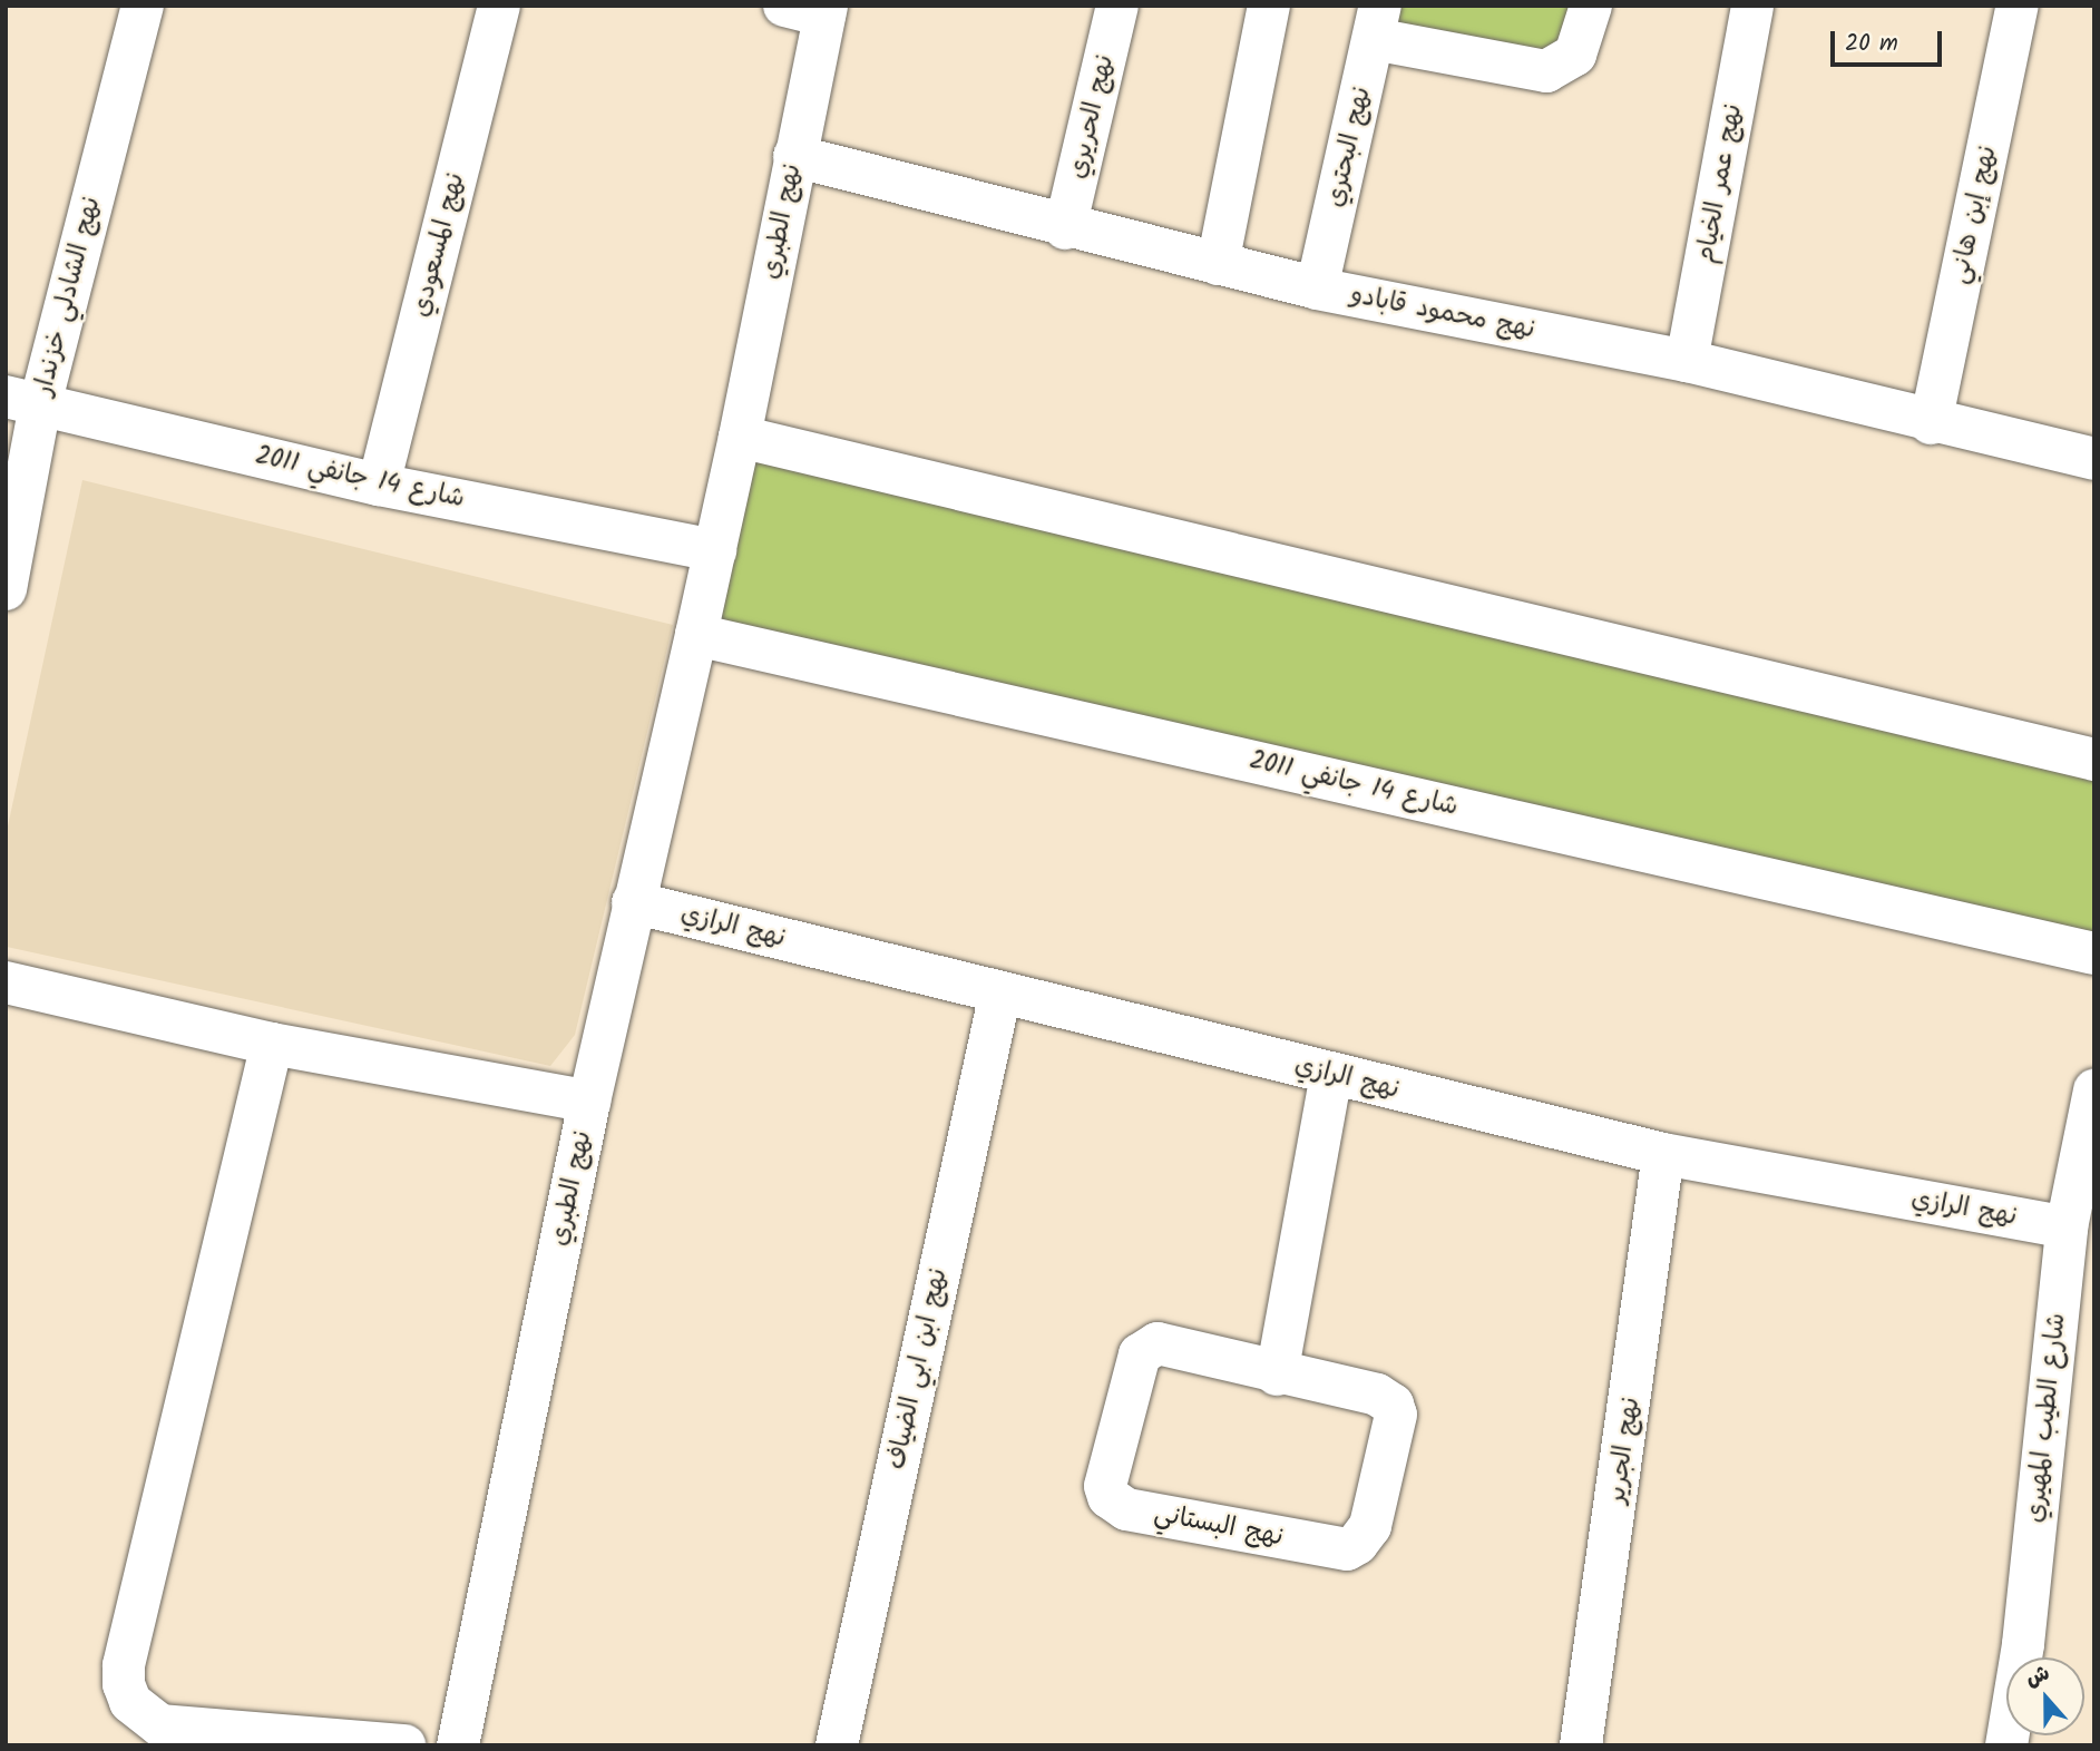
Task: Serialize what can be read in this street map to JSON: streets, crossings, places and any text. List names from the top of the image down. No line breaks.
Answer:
{"streets":{"street":["نهج الحريري","نهج البحتري","نهج عمر الخيام","نهج إبن هاني","نهج الطبري","نهج المسعودي","نهج الشادلي خزندار","نهج محمود قابادو","شارع 14 جانفي 2011","نهج الرازي","نهج ابن ابي الضياف","شارع الطيب المهيري","نهج الجرير","نهج البستاني"]},"crossings":[["نهج الحريري","نهج محمود قابادو"],["نهج البحتري","نهج محمود قابادو"],["نهج عمر الخيام","نهج محمود قابادو"],["نهج إبن هاني","نهج محمود قابادو"],["نهج الطبري","نهج محمود قابادو"],["نهج الطبري","شارع 14 جانفي 2011"],["نهج الطبري","نهج الرازي"],["نهج المسعودي","شارع 14 جانفي 2011"],["نهج الشادلي خزندار","شارع 14 جانفي 2011"],["نهج الرازي","نهج ابن ابي الضياف"],["نهج الرازي","شارع الطيب المهيري"],["نهج الرازي","نهج الجرير"]],"scale_bar":"20 m","north":"top"}
